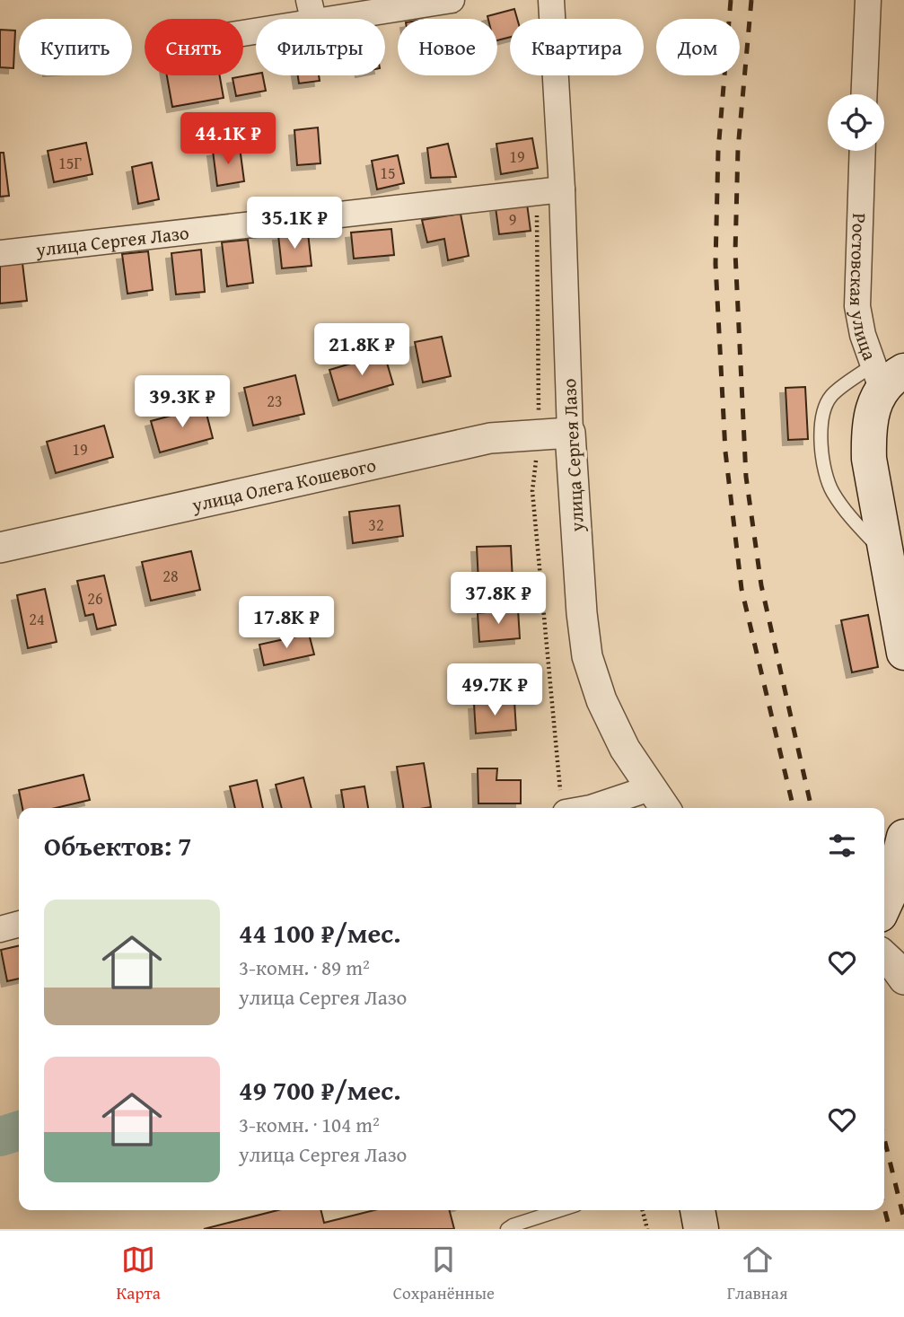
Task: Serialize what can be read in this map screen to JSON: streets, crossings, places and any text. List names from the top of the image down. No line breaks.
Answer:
{"streets":{"main road":["Ростовская улица"],"street":["улица Сергея Лазо","улица Олега Кошевого"]},"crossings":[["улица Сергея Лазо","улица Олега Кошевого"]],"house_numbers":["19","15Г","15","9","23","19","32","28","26","24"],"page":{"chip":["Купить","Снять","Фильтры","Новое","Квартира","Дом"],"price":["44.1K ₽","35.1K ₽","21.8K ₽","39.3K ₽","37.8K ₽","17.8K ₽","49.7K ₽"],"heading":"Объектов: 7","list":[{"name":"44 100 ₽/мес.","note":"3-комн. · 89 m² · улица Сергея Лазо"},{"name":"49 700 ₽/мес.","note":"3-комн. · 104 m² · улица Сергея Лазо"}],"tabs":["Карта","Сохранённые","Главная"]}}
